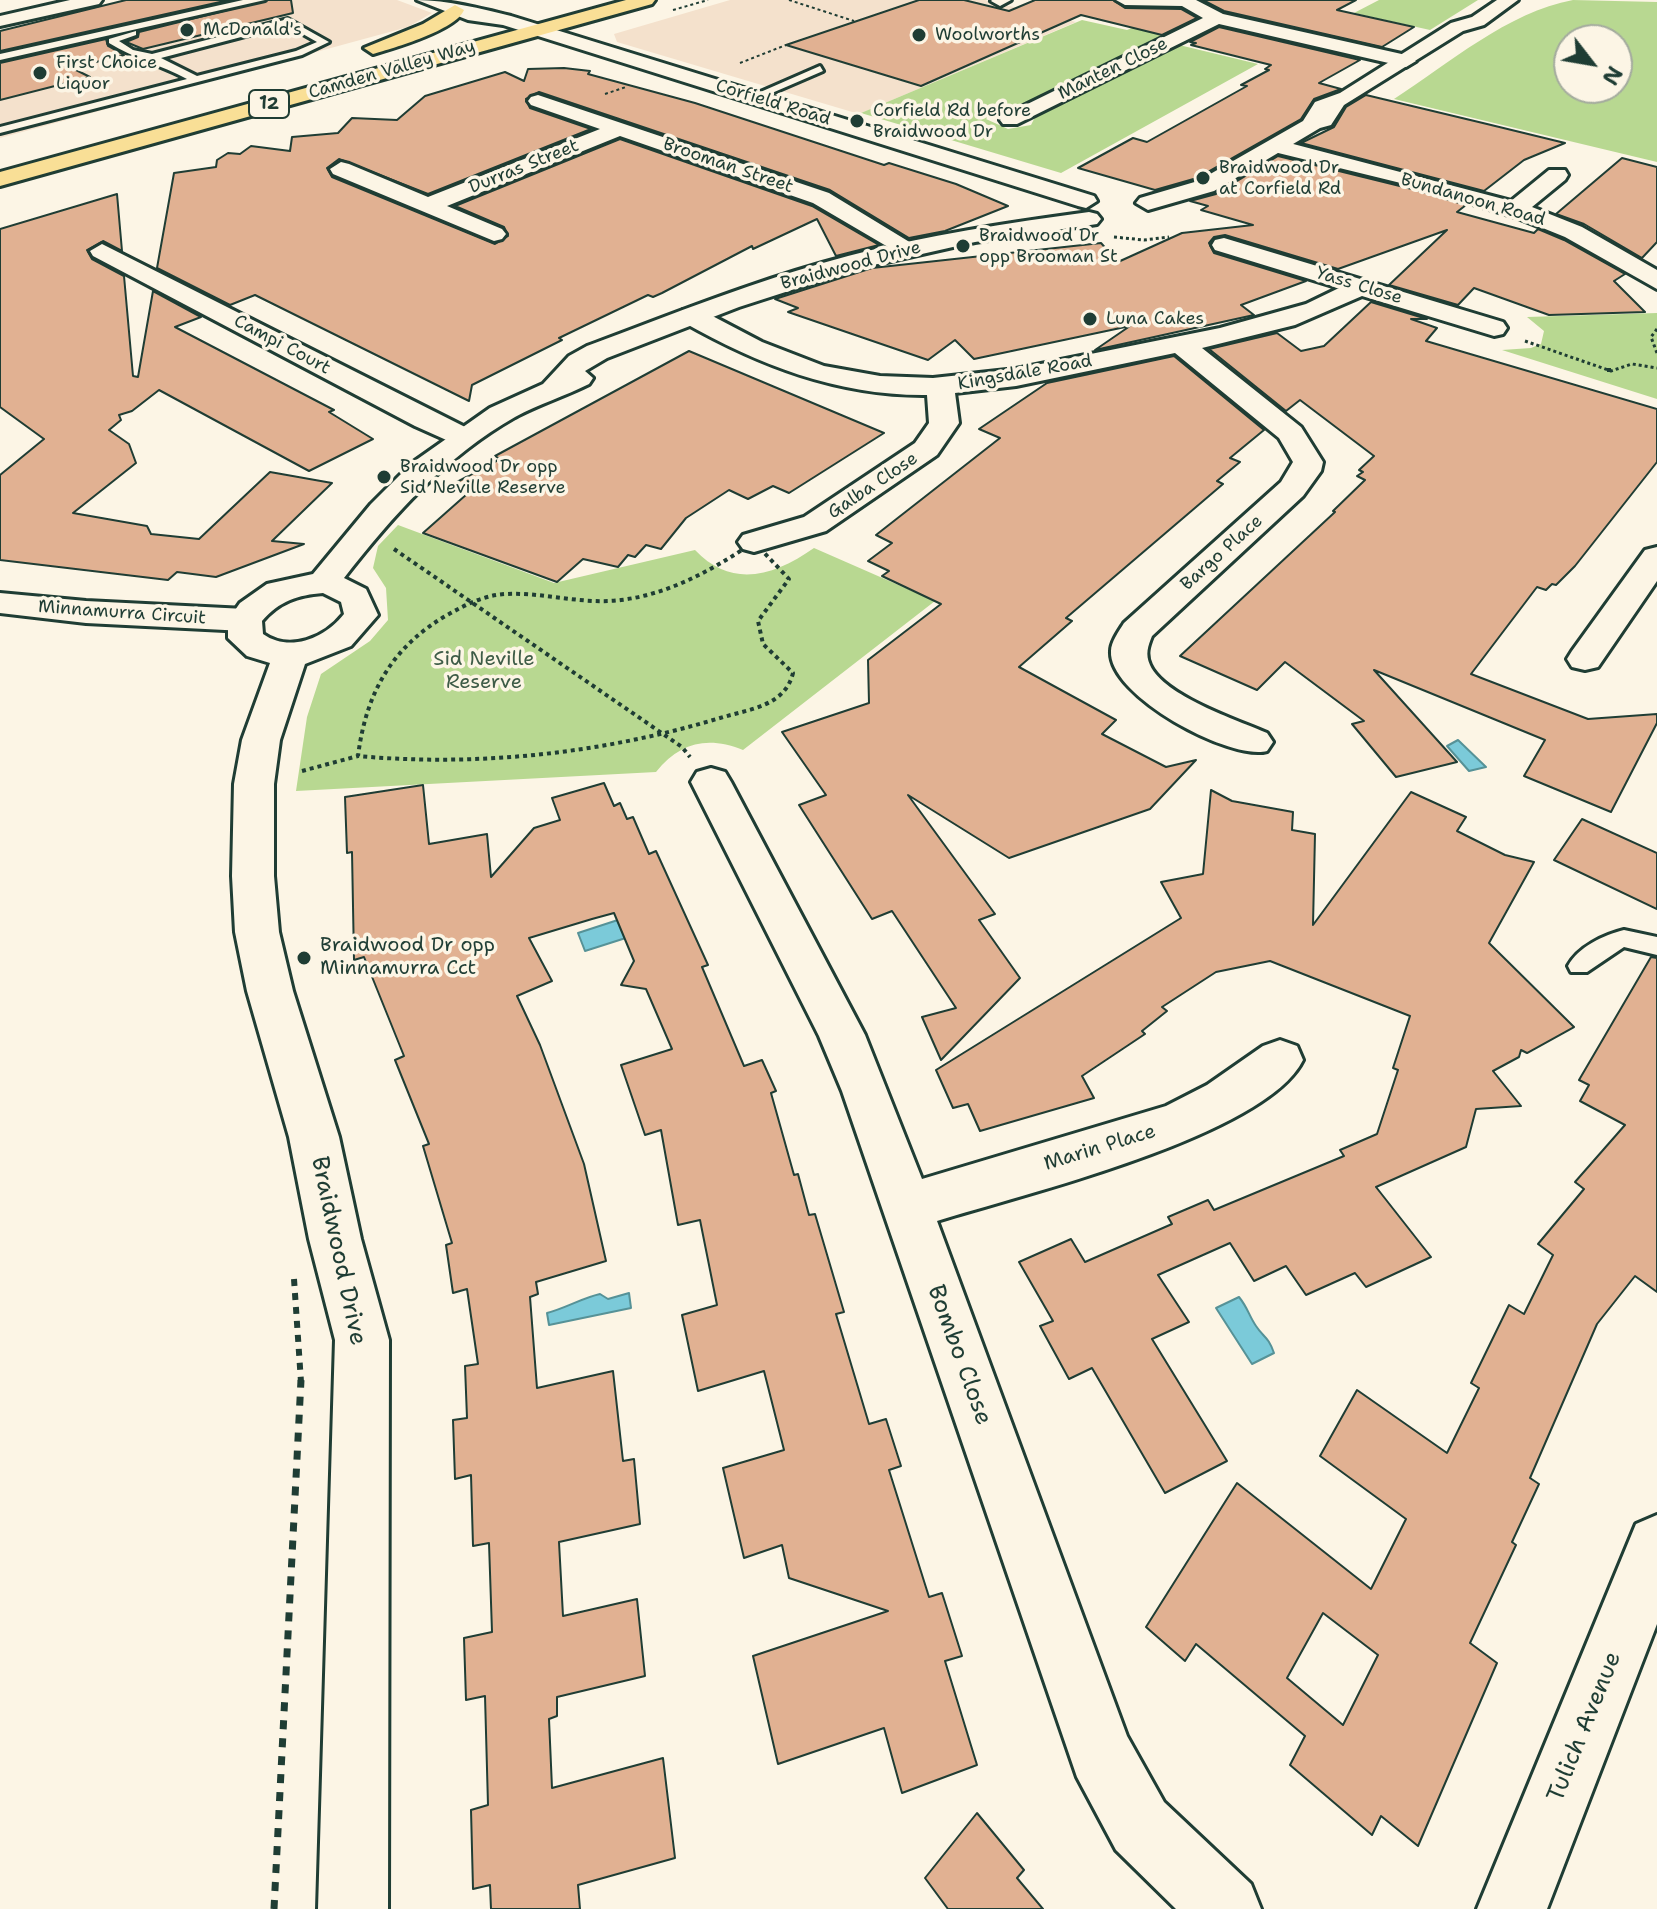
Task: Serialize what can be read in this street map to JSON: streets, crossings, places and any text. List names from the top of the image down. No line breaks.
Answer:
{"streets":{"main road":["Camden Valley Way","12"],"street":["Manten Close","Corfield Road","Brooman Street","Durras Street","Bundanoon Road","Braidwood Drive","Yass Close","Campi Court","Kingsdale Road","Galba Close","Bargo Place","Minnamurra Circuit","Marin Place","Bombo Close","Tulich Avenue"]},"crossings":[["Camden Valley Way","Corfield Road"],["Corfield Road","Braidwood Drive"],["Brooman Street","Durras Street"],["Brooman Street","Braidwood Drive"],["Braidwood Drive","Campi Court"],["Braidwood Drive","Kingsdale Road"],["Braidwood Drive","Minnamurra Circuit"],["Yass Close","Kingsdale Road"],["Kingsdale Road","Galba Close"],["Kingsdale Road","Bargo Place"],["Marin Place","Bombo Close"]],"parks":["Sid Neville Reserve"],"places":["McDonald's","Woolworths","First Choice Liquor","Corfield Rd before Braidwood Dr","Braidwood Dr at Corfield Rd","Braidwood Dr opp Brooman St","Luna Cakes","Braidwood Dr opp Sid Neville Reserve","Braidwood Dr opp Minnamurra Cct"],"north":"bottom right"}
